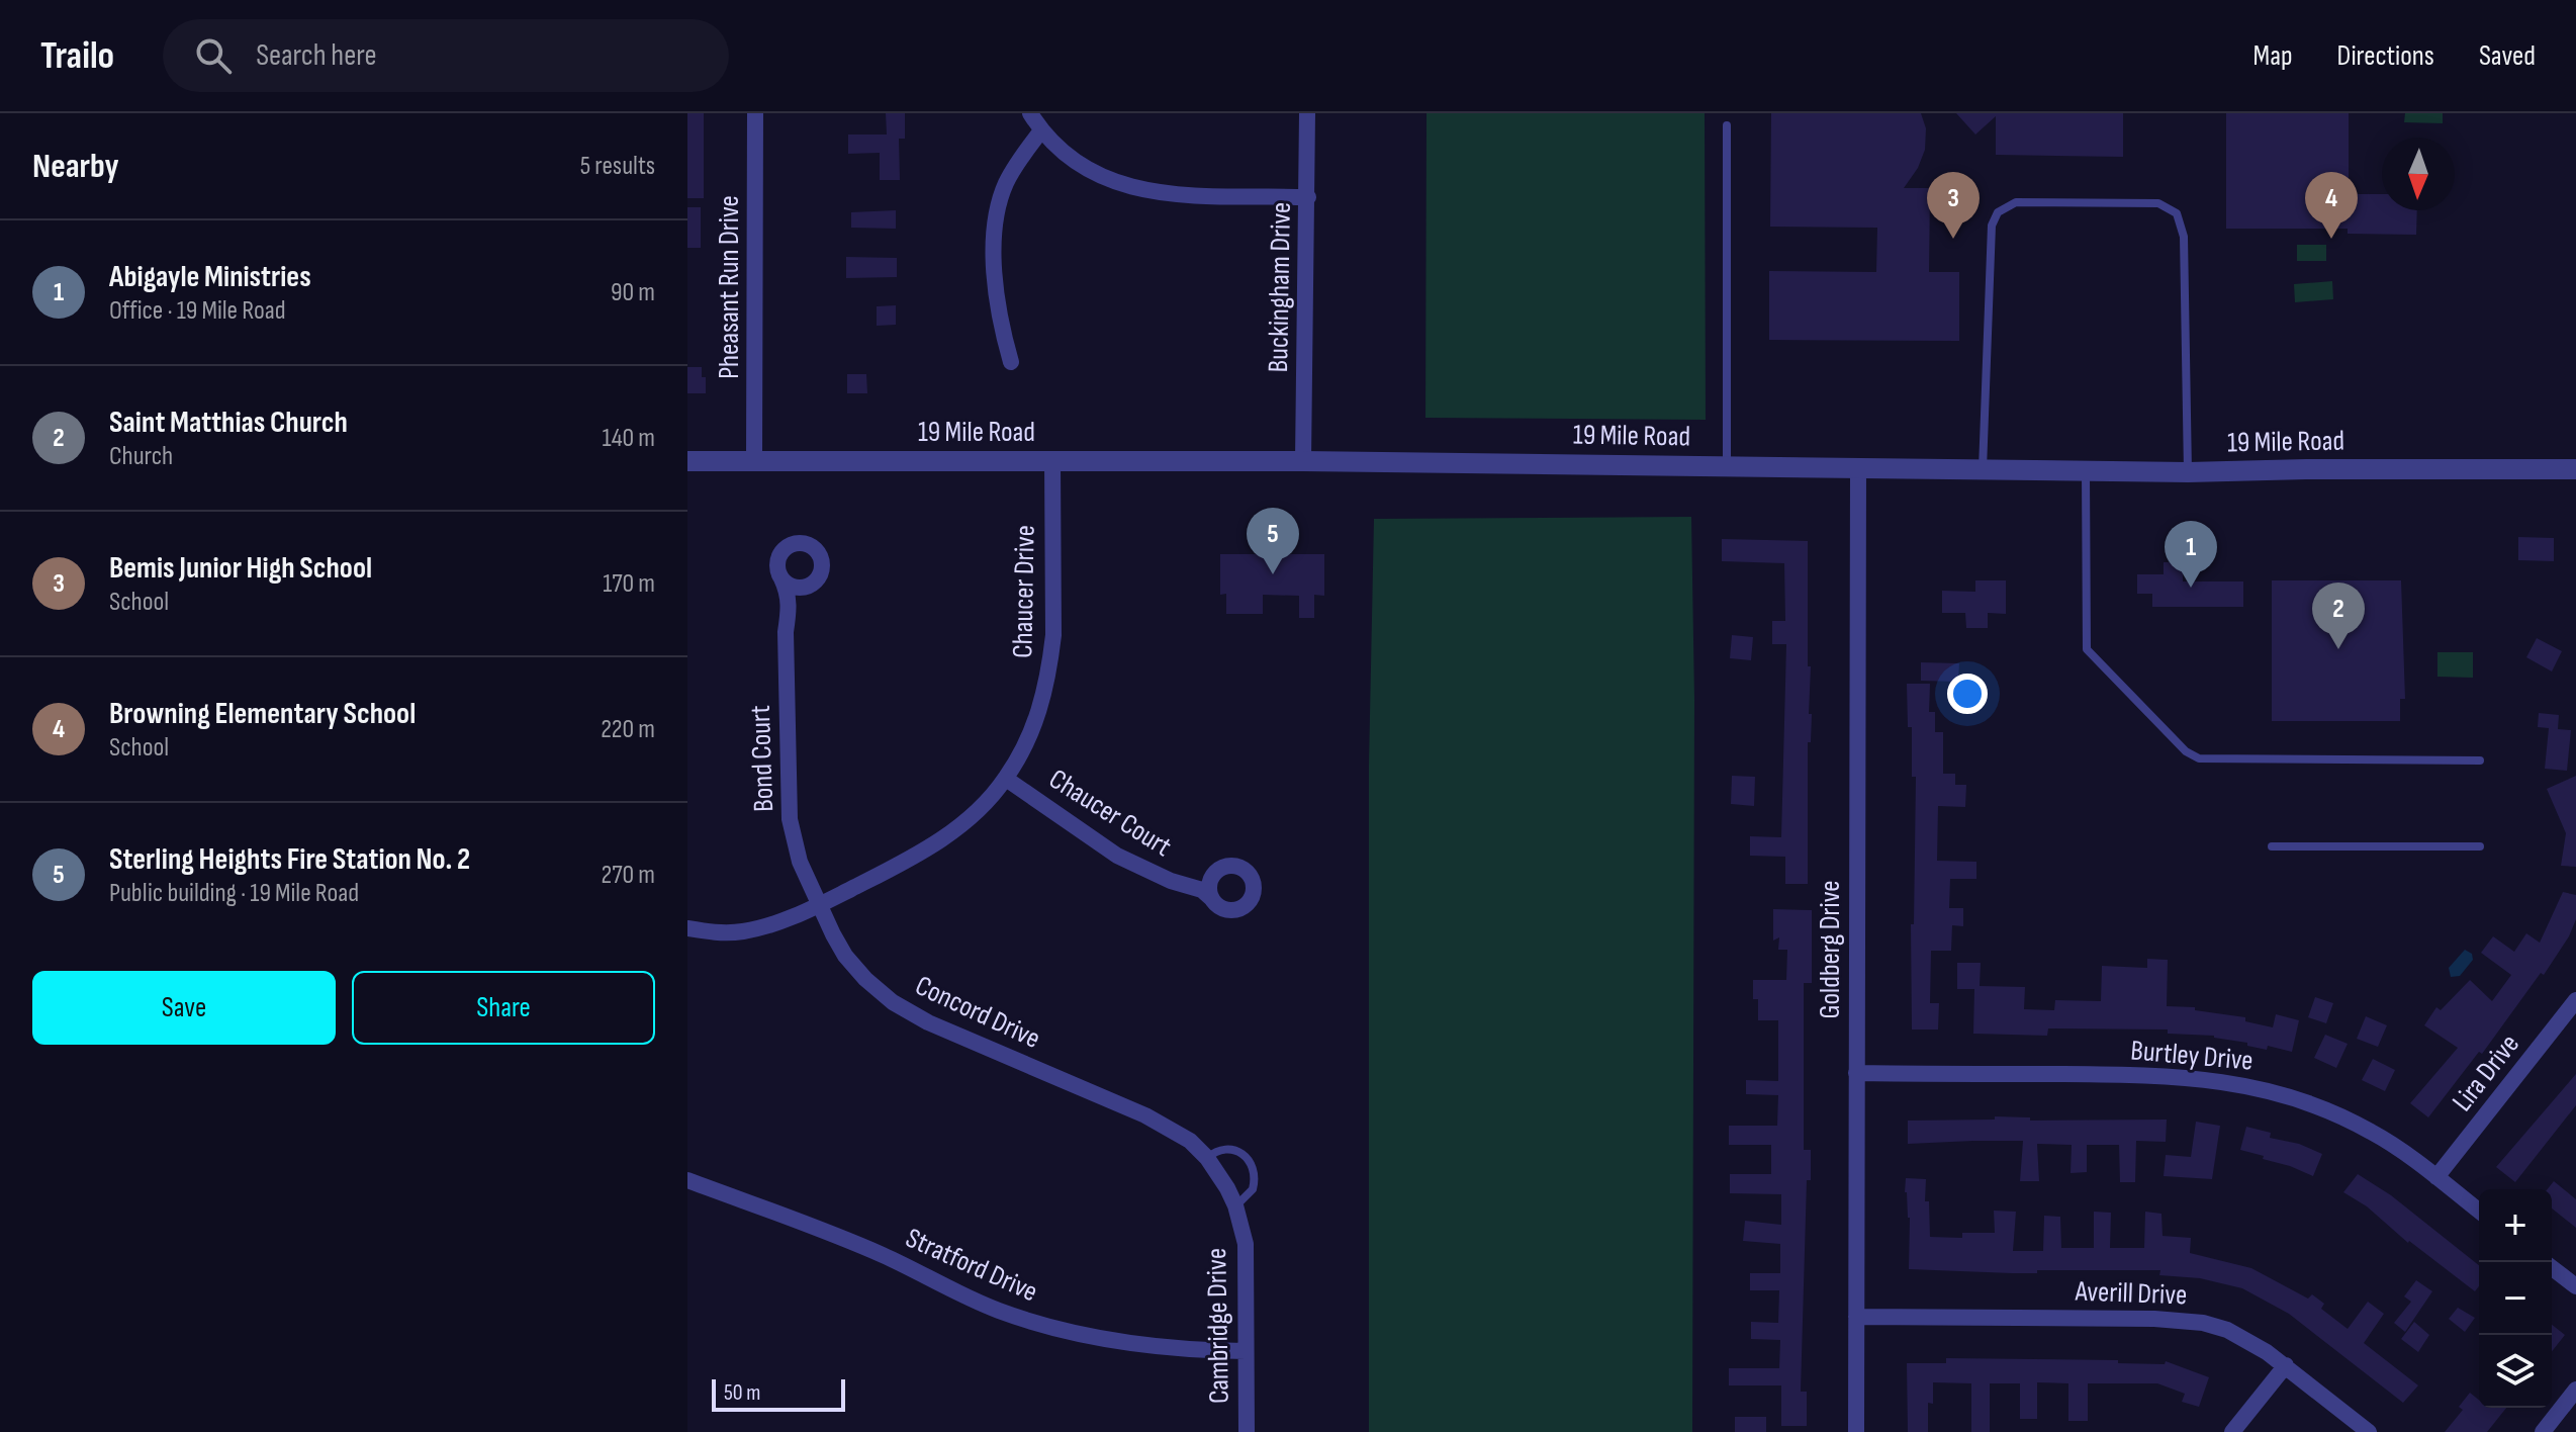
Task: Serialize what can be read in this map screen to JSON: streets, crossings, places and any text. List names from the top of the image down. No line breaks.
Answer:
{"streets":{"street":["Pheasant Run Drive","Buckingham Drive","19 Mile Road","Chaucer Drive","Bond Court","Chaucer Court","Goldberg Drive","Concord Drive","Burtley Drive","Lira Drive","Stratford Drive","Averill Drive","Cambridge Drive"]},"crossings":[["Pheasant Run Drive","19 Mile Road"],["Buckingham Drive","19 Mile Road"],["19 Mile Road","Chaucer Drive"],["19 Mile Road","Goldberg Drive"],["Chaucer Drive","Bond Court"],["Chaucer Drive","Chaucer Court"],["Chaucer Drive","Concord Drive"],["Bond Court","Concord Drive"],["Goldberg Drive","Burtley Drive"],["Goldberg Drive","Averill Drive"],["Concord Drive","Cambridge Drive"],["Burtley Drive","Lira Drive"],["Stratford Drive","Cambridge Drive"]],"scale_bar":"50 m","north":"bottom","page":{"header":"Trailo","search":"Search here","nav":["Map","Directions","Saved"],"heading":["Nearby","5 results"],"pins":["3","4","5","1","2"],"list":[{"mark":"1","name":"Abigayle Ministries","note":"Office · 19 Mile Road","value":"90 m"},{"mark":"2","name":"Saint Matthias Church","note":"Church","value":"140 m"},{"mark":"3","name":"Bemis Junior High School","note":"School","value":"170 m"},{"mark":"4","name":"Browning Elementary School","note":"School","value":"220 m"},{"mark":"5","name":"Sterling Heights Fire Station No. 2","note":"Public building · 19 Mile Road","value":"270 m"}],"buttons":["Save","Share"],"map_buttons":["+","−"],"scale":"50 m"}}
